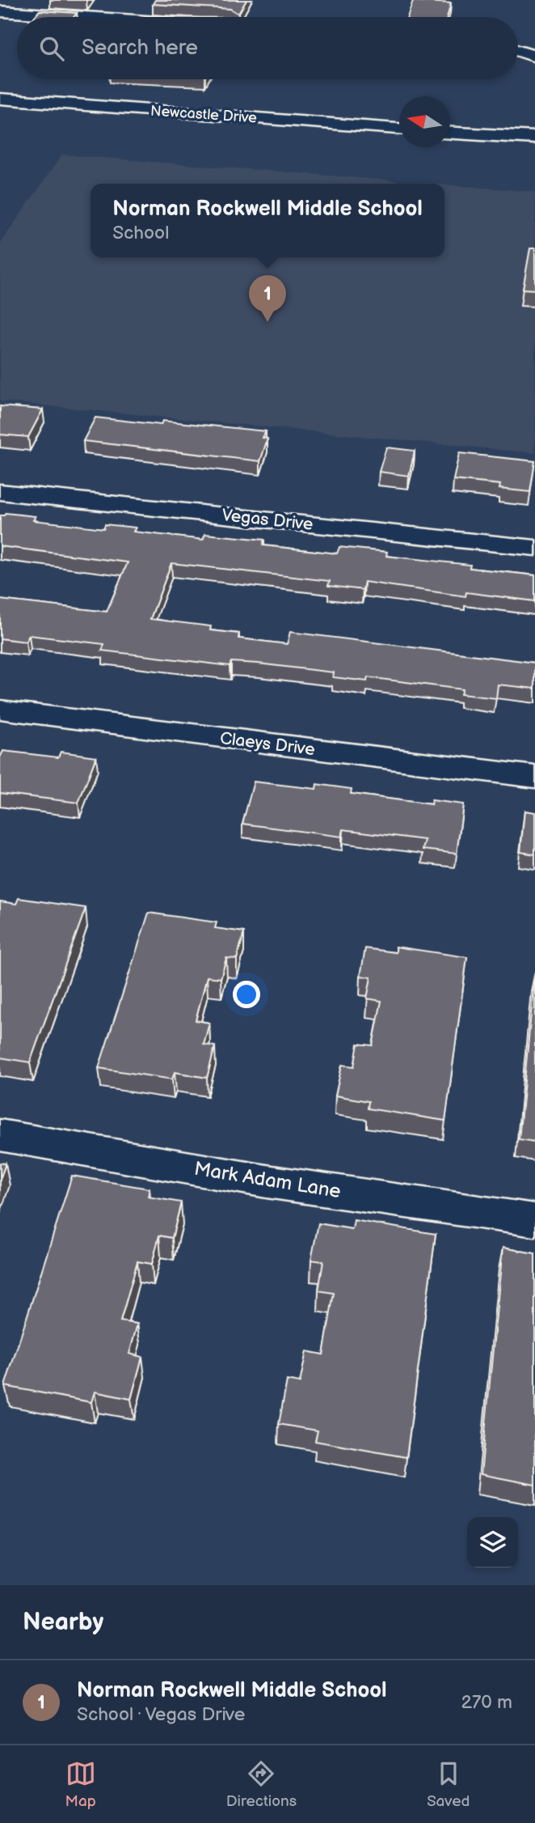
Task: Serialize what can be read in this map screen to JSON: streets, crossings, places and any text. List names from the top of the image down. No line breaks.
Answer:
{"streets":{"street":["Newcastle Drive","Vegas Drive","Claeys Drive","Mark Adam Lane"]},"north":"left","page":{"search":"Search here","popup":["Norman Rockwell Middle School","School"],"pins":"1","heading":"Nearby","list":[{"mark":"1","name":"Norman Rockwell Middle School","note":"School · Vegas Drive","value":"270 m"}],"nav":["Map","Directions","Saved"]}}
